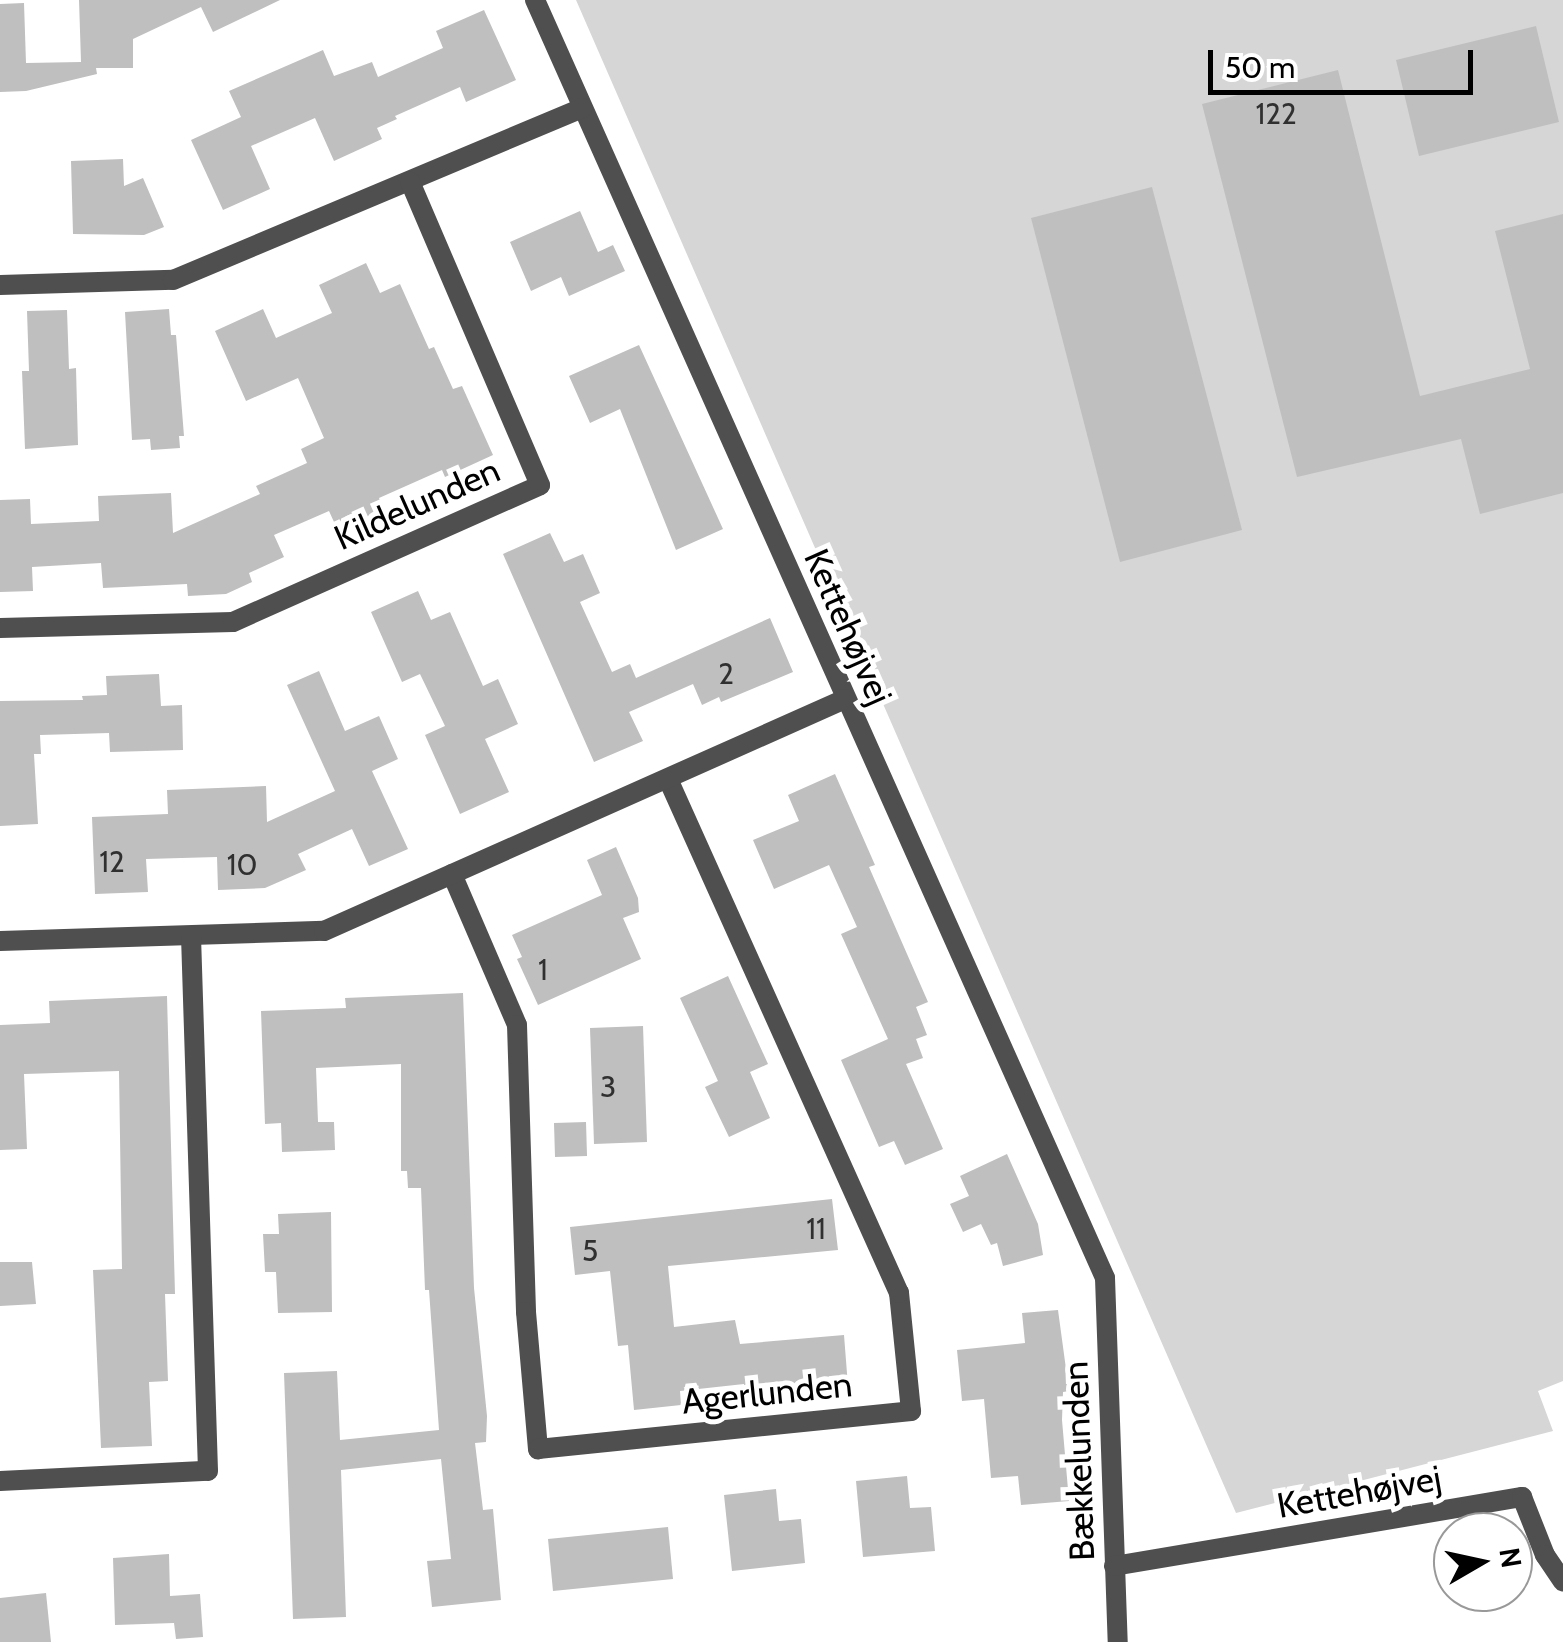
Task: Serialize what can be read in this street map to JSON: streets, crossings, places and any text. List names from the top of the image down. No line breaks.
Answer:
{"streets":{"street":["Kildelunden","Kettehøjvej","Agerlunden","Bækkelunden"]},"crossings":[["Kettehøjvej","Bækkelunden"]],"house_numbers":["122","2","12","10","1","3","11","5"],"scale_bar":"50 m","north":"right"}
